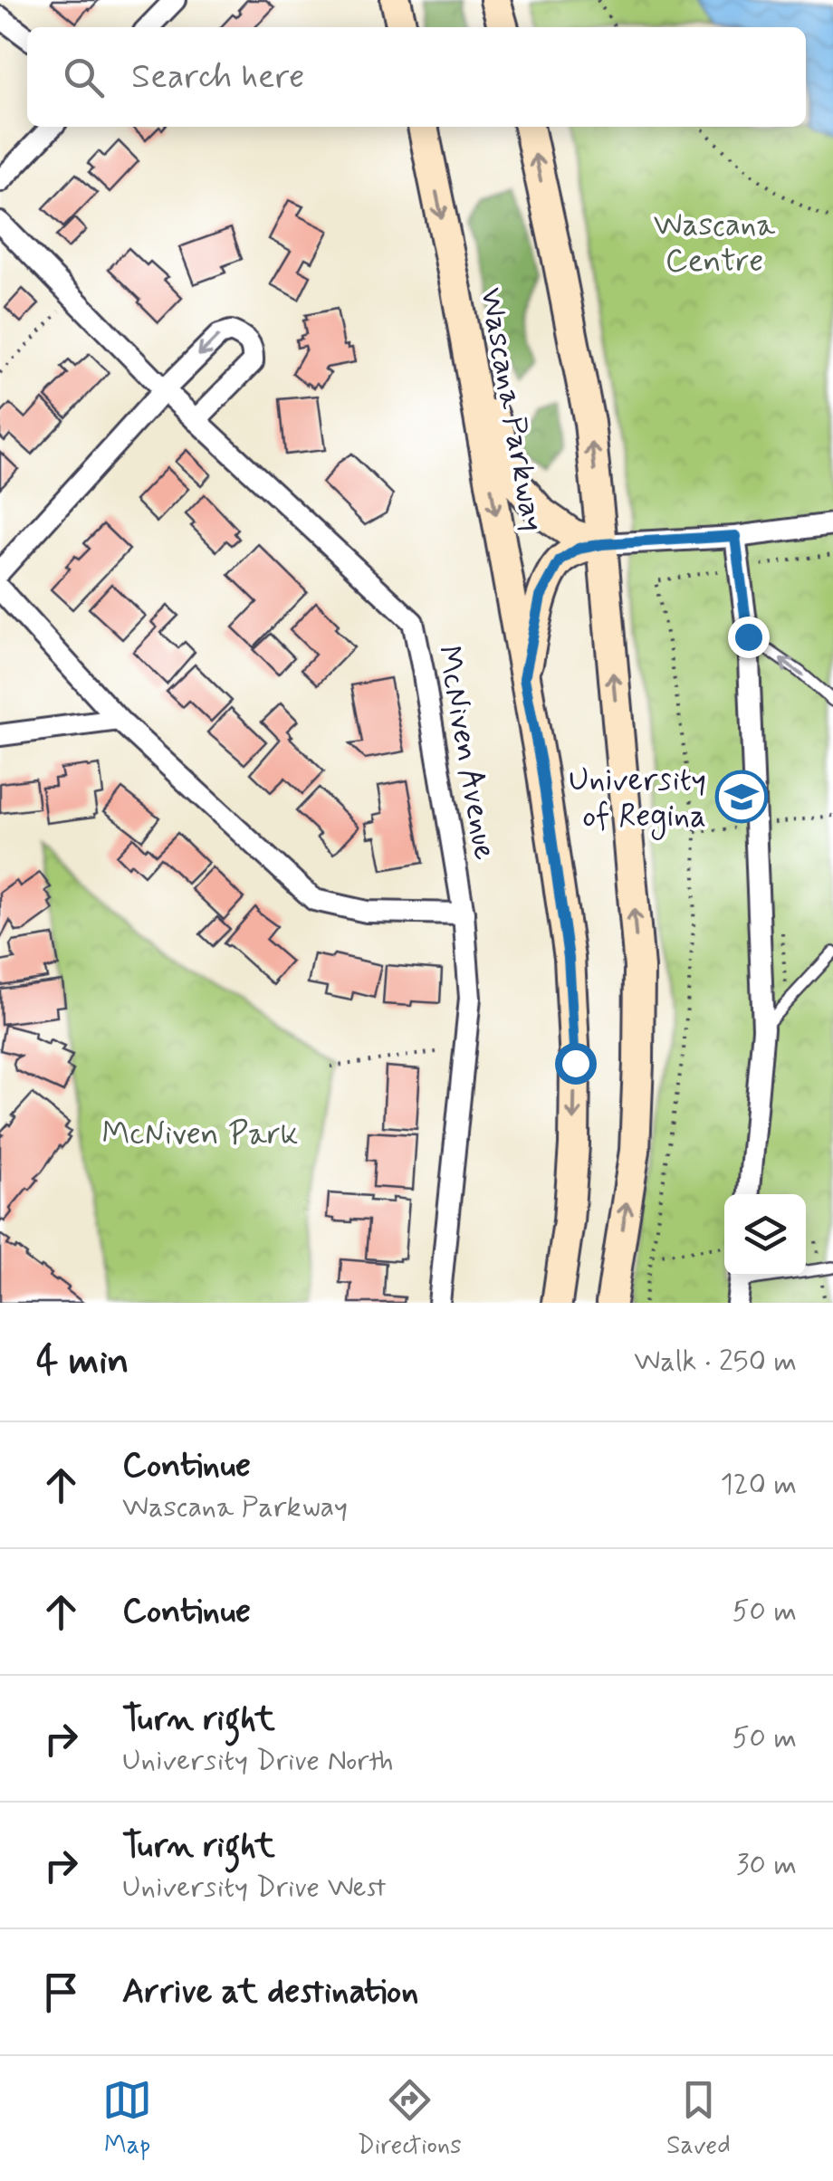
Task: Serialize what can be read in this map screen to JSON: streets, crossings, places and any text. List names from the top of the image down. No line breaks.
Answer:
{"streets":{"main road":["Wascana Parkway"],"street":["McNiven Avenue"]},"parks":["Wascana Centre","McNiven Park"],"places":{"school or university":["University of Regina"]},"page":{"search":"Search here","heading":["4 min","Walk · 250 m"],"list":[["Continue","Wascana Parkway","120 m"],["Continue","50 m"],["Turn right","University Drive North","50 m"],["Turn right","University Drive West","30 m"],"Arrive at destination"],"nav":["Map","Directions","Saved"]}}
